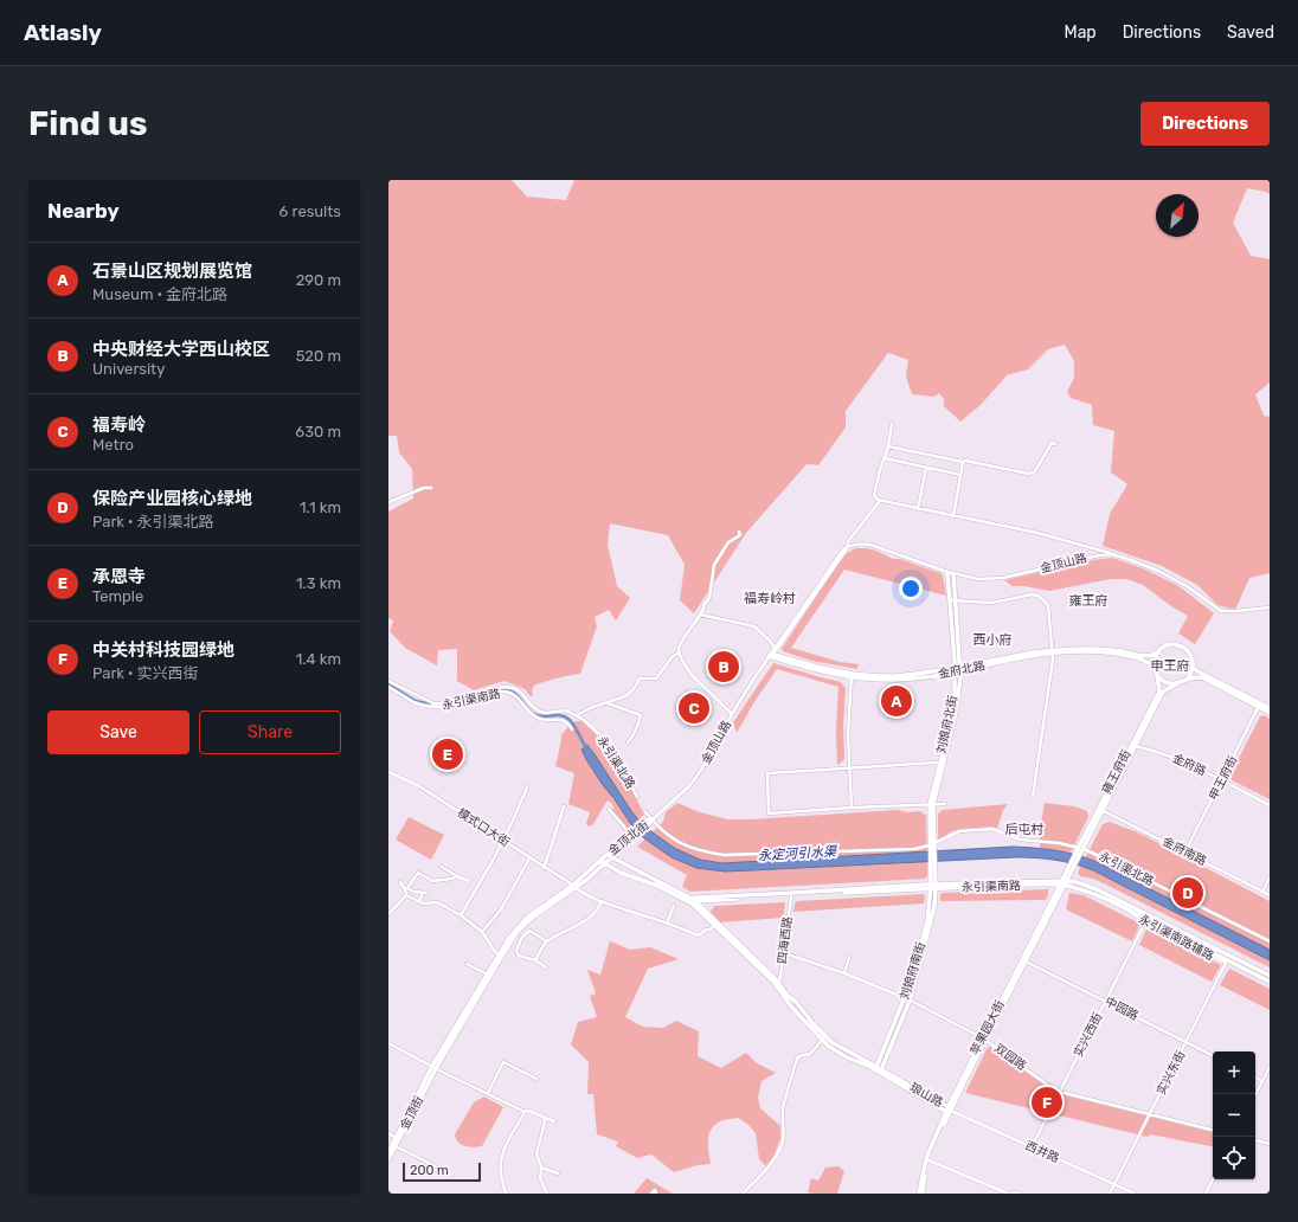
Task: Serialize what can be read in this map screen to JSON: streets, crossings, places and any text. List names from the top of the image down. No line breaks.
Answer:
{"streets":{"main road":["金府北路","永引渠南路","刘娘府北街","雍王府街","金顶北街","刘娘府南街","苹果园大街","琅山路","金顶街"],"street":["金顶山路","永引渠北路","金府路","申王府街","模式口大街","金府南路","永引渠南路辅路","四海西路","中园路","实兴西街","双园路","实兴东街","西井路"]},"crossings":[["金顶山路","金府北路"],["金顶山路","刘娘府北街"],["金顶山路","永引渠北路"],["金顶山路","金顶北街"],["金府北路","刘娘府北街"],["金府北路","雍王府街"],["永引渠南路","永引渠南路辅路"],["永引渠南路","四海西路"],["永引渠南路","刘娘府南街"],["永引渠南路","苹果园大街"],["永引渠南路","实兴东街"],["永引渠南路","琅山路"],["刘娘府北街","永引渠北路"],["刘娘府北街","刘娘府南街"],["永引渠北路","雍王府街"],["永引渠北路","金顶北街"],["金府路","雍王府街"],["金府路","申王府街"],["雍王府街","金府南路"],["雍王府街","苹果园大街"],["申王府街","金府南路"],["模式口大街","金顶北街"],["模式口大街","琅山路"],["金顶北街","金顶街"],["永引渠南路辅路","实兴西街"],["永引渠南路辅路","实兴东街"],["四海西路","双园路"],["四海西路","琅山路"],["刘娘府南街","双园路"],["刘娘府南街","琅山路"],["中园路","苹果园大街"],["中园路","实兴西街"],["中园路","实兴东街"],["苹果园大街","双园路"],["苹果园大街","琅山路"],["苹果园大街","西井路"],["实兴西街","双园路"],["实兴西街","西井路"],["双园路","实兴东街"],["实兴东街","西井路"],["琅山路","西井路"]],"districts":["福寿岭村","雍王府","西小府","申王府","后屯村"],"water":["永定河引水渠"],"scale_bar":"200 m","north":"top right","page":{"header":"Atlasly","nav":["Map","Directions","Saved"],"buttons":["Directions",["Save","Share"]],"title":"Find us","heading":["Nearby","6 results"],"list":[{"mark":"A","name":"石景山区规划展览馆","note":"Museum · 金府北路","value":"290 m"},{"mark":"B","name":"中央财经大学西山校区","note":"University","value":"520 m"},{"mark":"C","name":"福寿岭","note":"Metro","value":"630 m"},{"mark":"D","name":"保险产业园核心绿地","note":"Park · 永引渠北路","value":"1.1 km"},{"mark":"E","name":"承恩寺","note":"Temple","value":"1.3 km"},{"mark":"F","name":"中关村科技园绿地","note":"Park · 实兴西街","value":"1.4 km"}],"pins":["B","A","C","E","D","F"],"map_buttons":["+","−"],"scale":"200 m"}}
